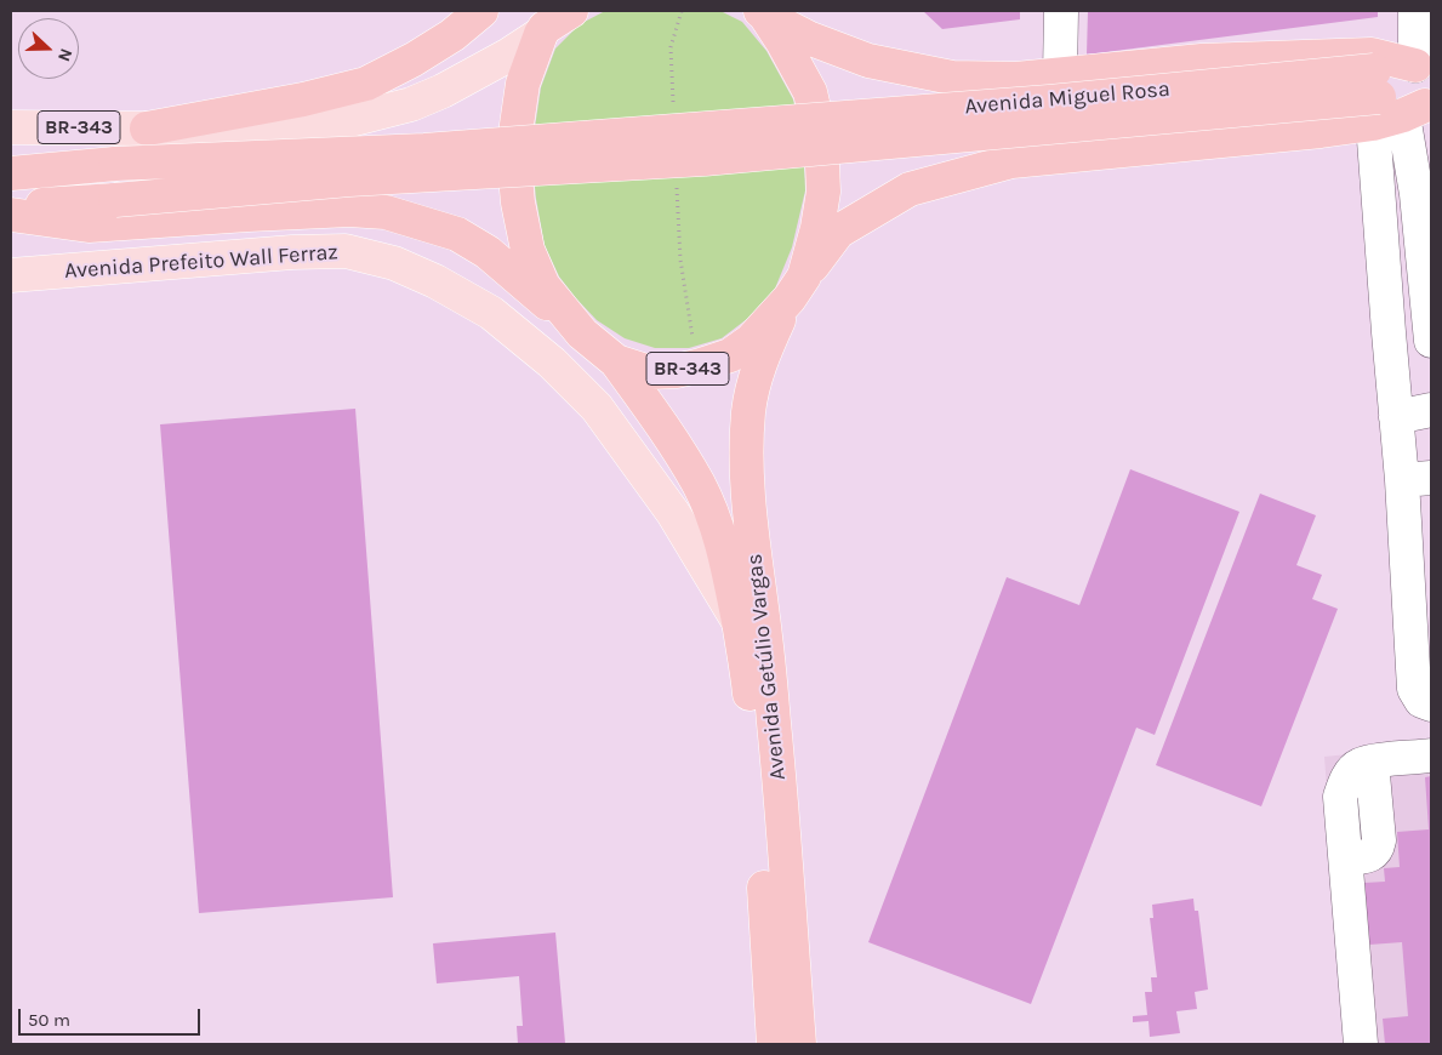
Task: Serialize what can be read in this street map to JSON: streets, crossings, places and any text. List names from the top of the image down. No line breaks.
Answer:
{"streets":{"highway":["Avenida Miguel Rosa","BR-343","Avenida Getúlio Vargas"],"main road":["Avenida Prefeito Wall Ferraz"]},"crossings":[["BR-343","Avenida Getúlio Vargas"],["Avenida Prefeito Wall Ferraz","Avenida Getúlio Vargas"]],"scale_bar":"50 m","north":"right"}
